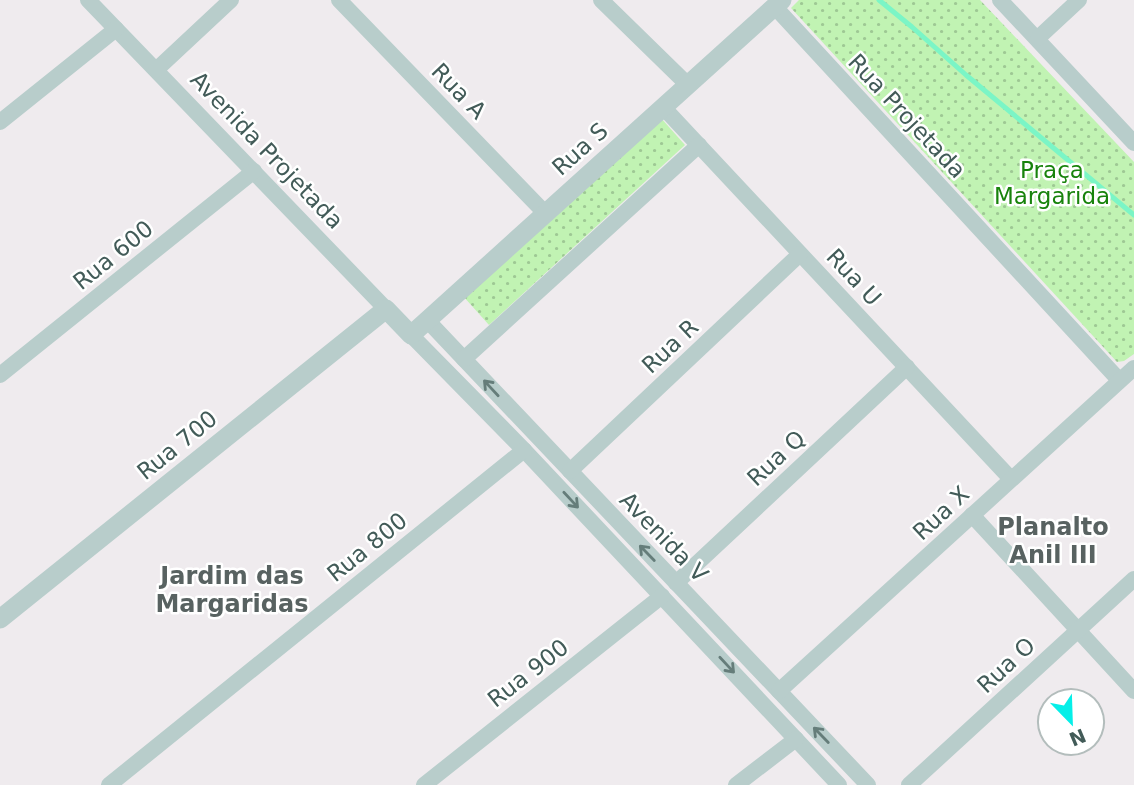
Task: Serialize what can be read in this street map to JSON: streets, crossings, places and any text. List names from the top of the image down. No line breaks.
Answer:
{"streets":{"street":["Rua A","Rua Projetada","Rua S","Avenida Projetada","Rua 600","Rua U","Rua R","Rua 700","Rua Q","Rua X","Avenida V","Rua 800","Rua O","Rua 900"]},"crossings":[["Rua A","Rua S"],["Rua Projetada","Rua S"],["Rua Projetada","Rua X"],["Rua S","Avenida Projetada"],["Rua S","Rua U"],["Rua S","Avenida V"],["Avenida Projetada","Rua 600"],["Avenida Projetada","Rua 700"],["Avenida Projetada","Avenida V"],["Rua U","Rua R"],["Rua U","Rua Q"],["Rua U","Rua X"],["Rua R","Avenida V"],["Rua Q","Avenida V"],["Rua X","Avenida V"],["Avenida V","Rua 800"],["Avenida V","Rua 900"]],"districts":["Planalto Anil III","Jardim das Margaridas"],"parks":["Praça Margarida"],"north":"bottom right"}
